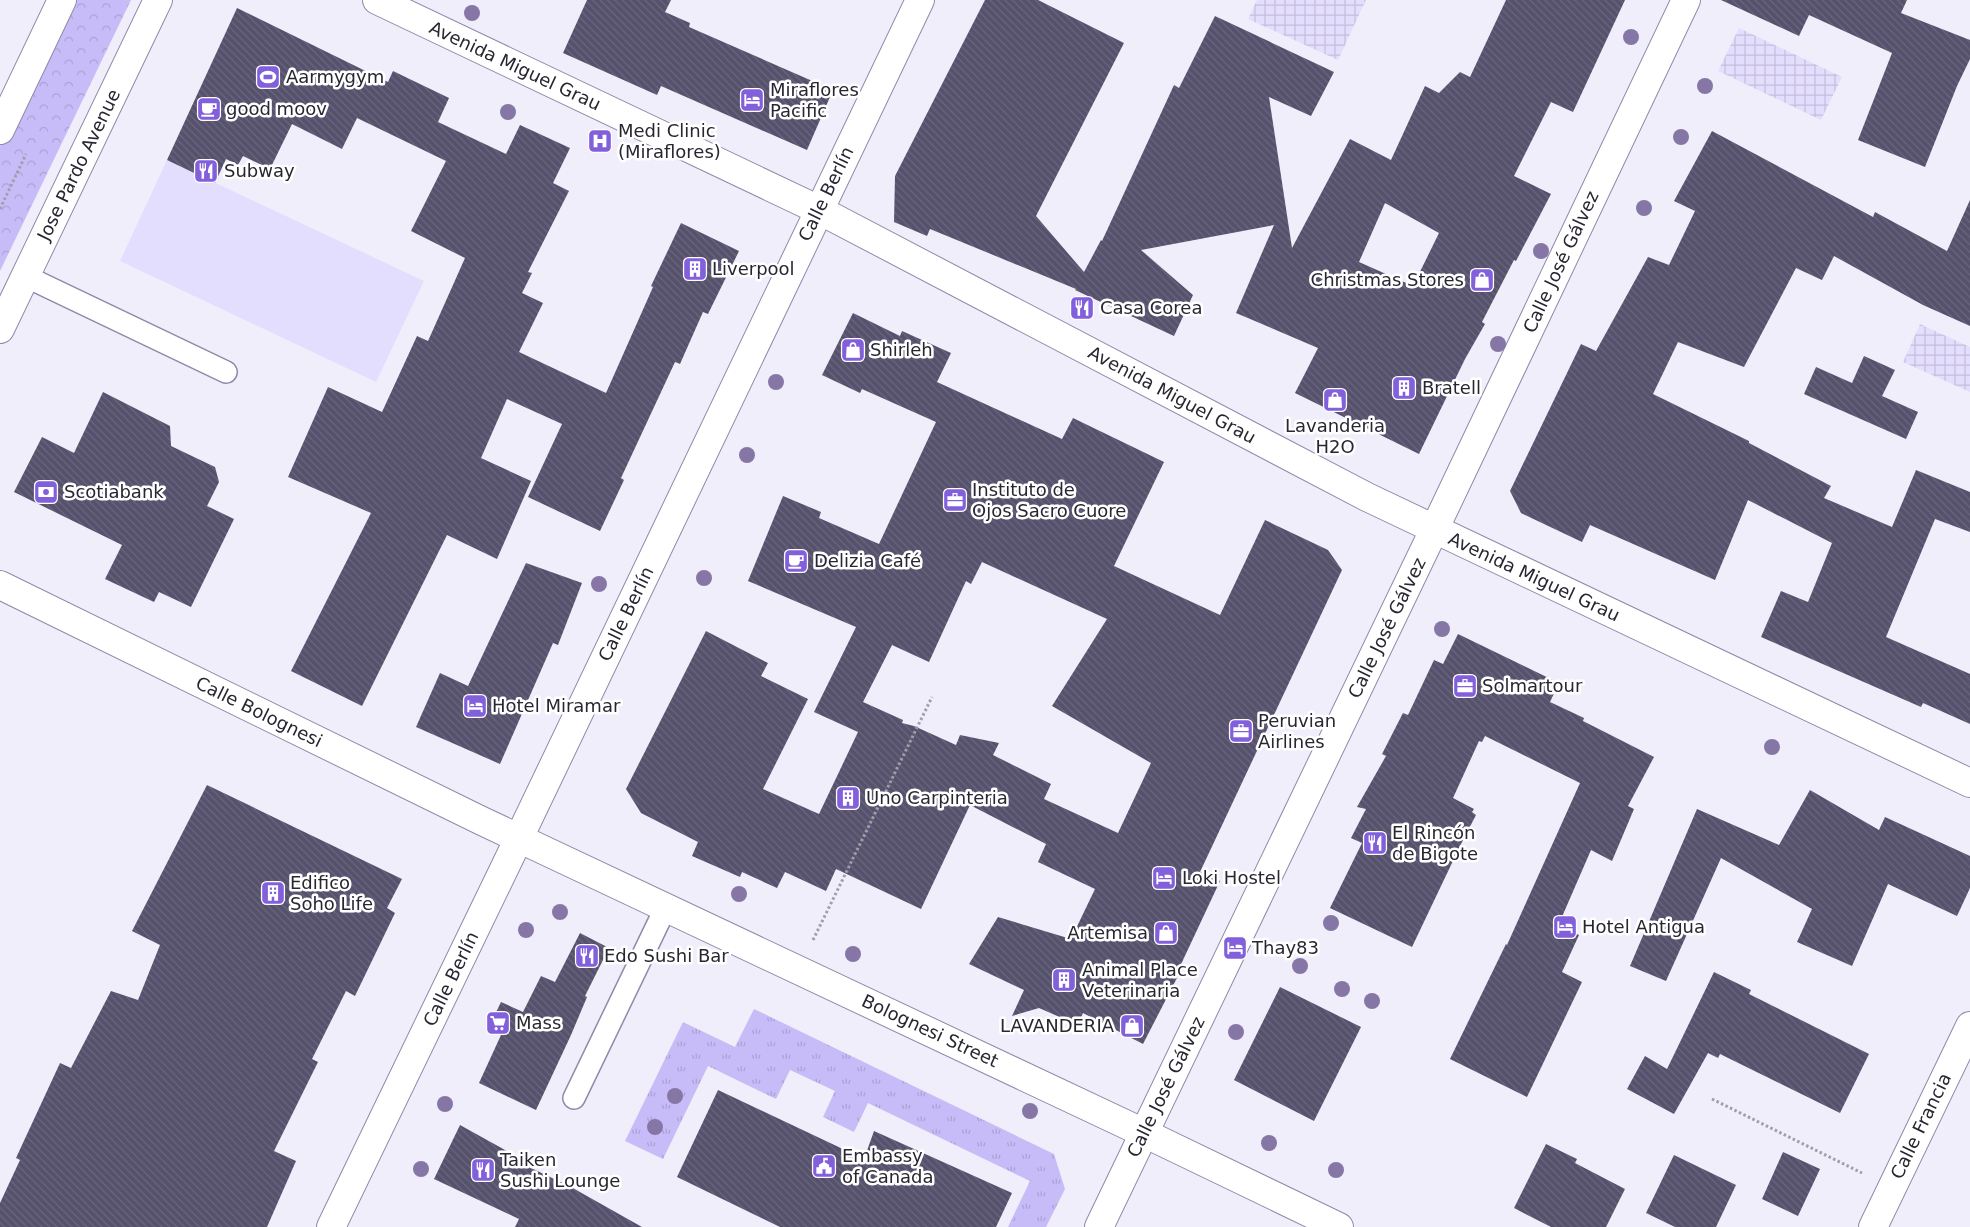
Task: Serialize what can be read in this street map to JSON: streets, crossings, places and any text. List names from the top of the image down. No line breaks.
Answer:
{"streets":{"street":["Avenida Miguel Grau","Jose Pardo Avenue","Calle Berlín","Calle José Gálvez","Calle Bolognesi","Bolognesi Street","Calle Francia"]},"crossings":[["Avenida Miguel Grau","Calle Berlín"],["Avenida Miguel Grau","Calle José Gálvez"],["Calle Berlín","Calle Bolognesi"],["Calle Berlín","Bolognesi Street"],["Calle José Gálvez","Bolognesi Street"],["Calle Bolognesi","Bolognesi Street"]],"places":{"sports":["Aarmygym"],"hotel":["Miraflores Pacific","Hotel Miramar","Loki Hostel","Hotel Antigua","Thay83"],"cafe":["good moov","Delizia Café"],"hospital":["Medi Clinic (Miraflores)"],"restaurant":["Subway","Casa Corea","El Rincón de Bigote","Edo Sushi Bar","Taiken Sushi Lounge"],"building":["Liverpool","Bratell","Uno Carpinteria","Edifico Soho Life","Animal Place Veterinaria"],"shop":["Christmas Stores","Shirleh","Lavanderia H2O","Artemisa","LAVANDERIA"],"bank":["Scotiabank"],"office":["Instituto de Ojos Sacro Cuore","Solmartour","Peruvian Airlines"],"supermarket":["Mass"],"public building":["Embassy of Canada"]}}
